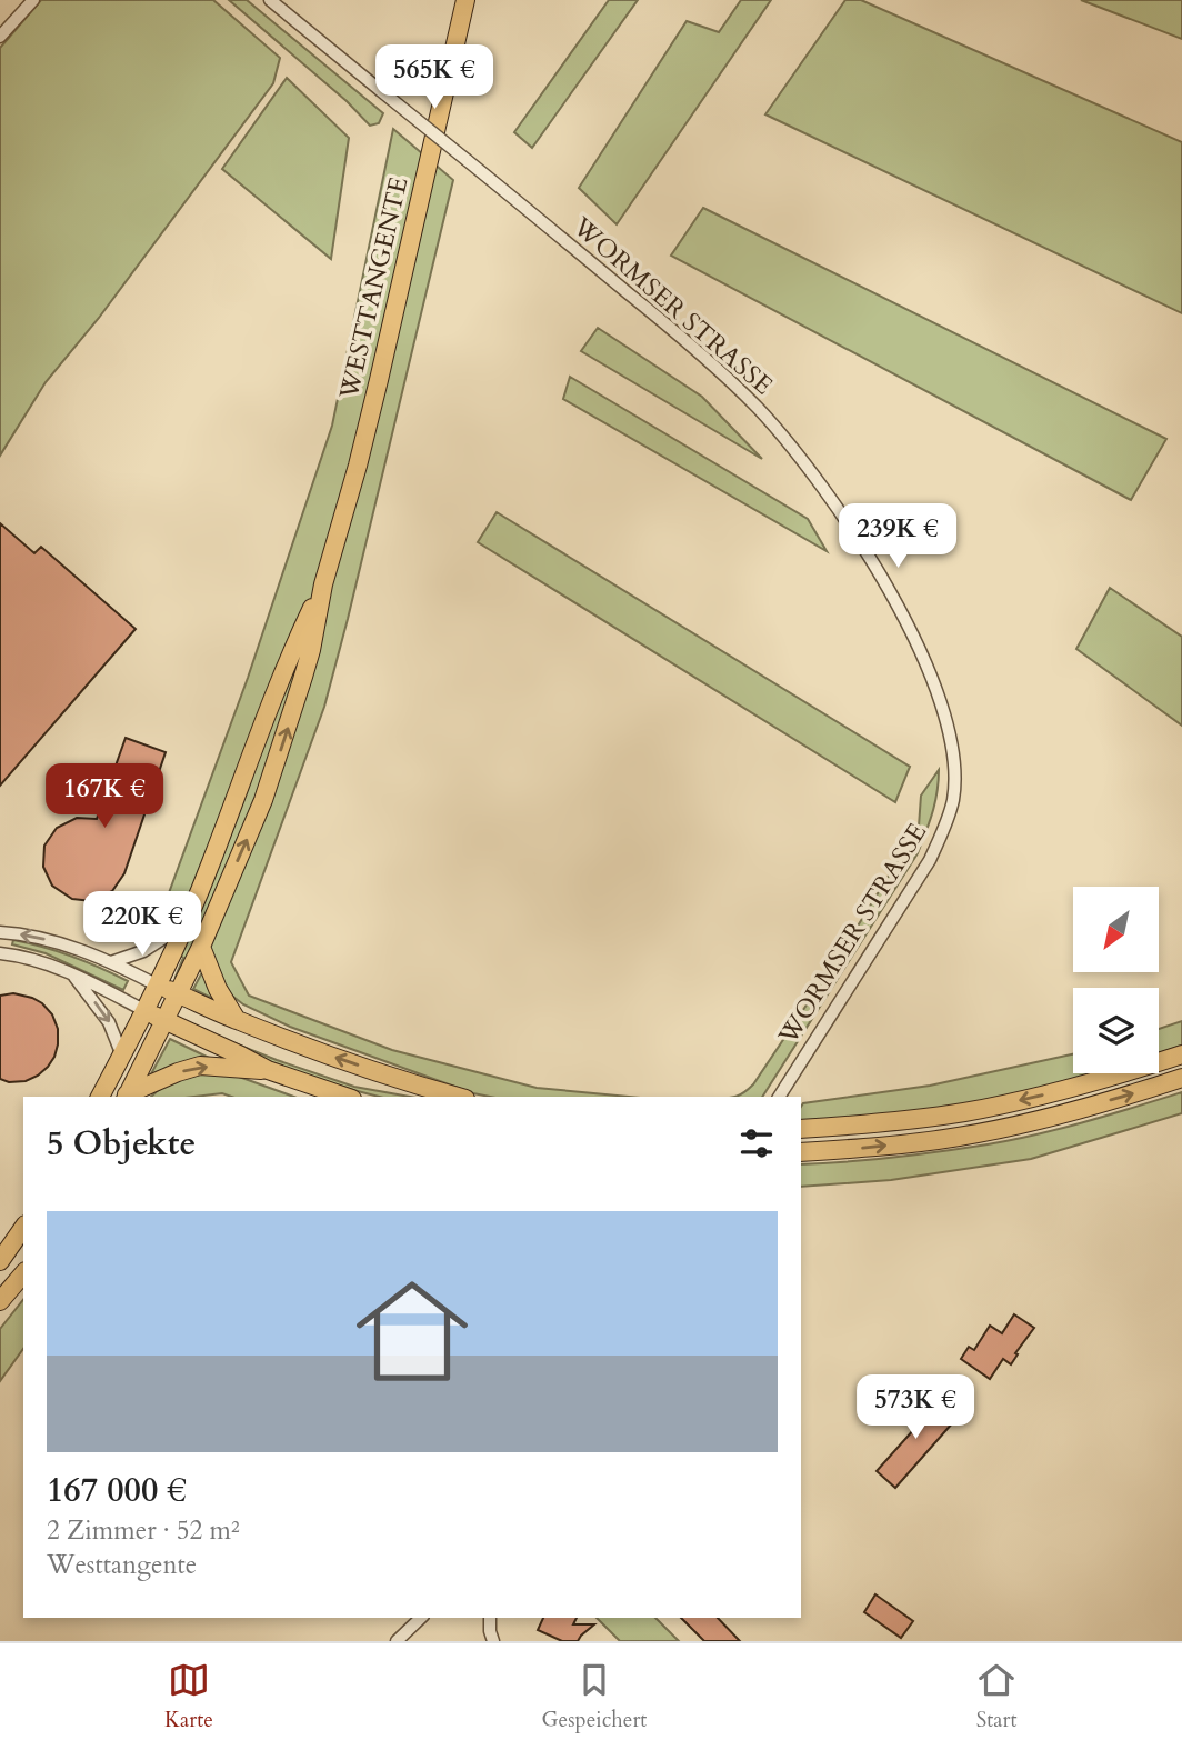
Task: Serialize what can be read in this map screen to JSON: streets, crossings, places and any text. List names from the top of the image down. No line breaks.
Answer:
{"streets":{"main road":["WESTTANGENTE"],"street":["WORMSER STRASSE"]},"north":"bottom left","page":{"price":["565K €","239K €","167K €","220K €","573K €"],"heading":"5 Objekte","list":[{"name":"167 000 €","note":"2 Zimmer · 52 m² · Westtangente"}],"tabs":["Karte","Gespeichert","Start"]}}
